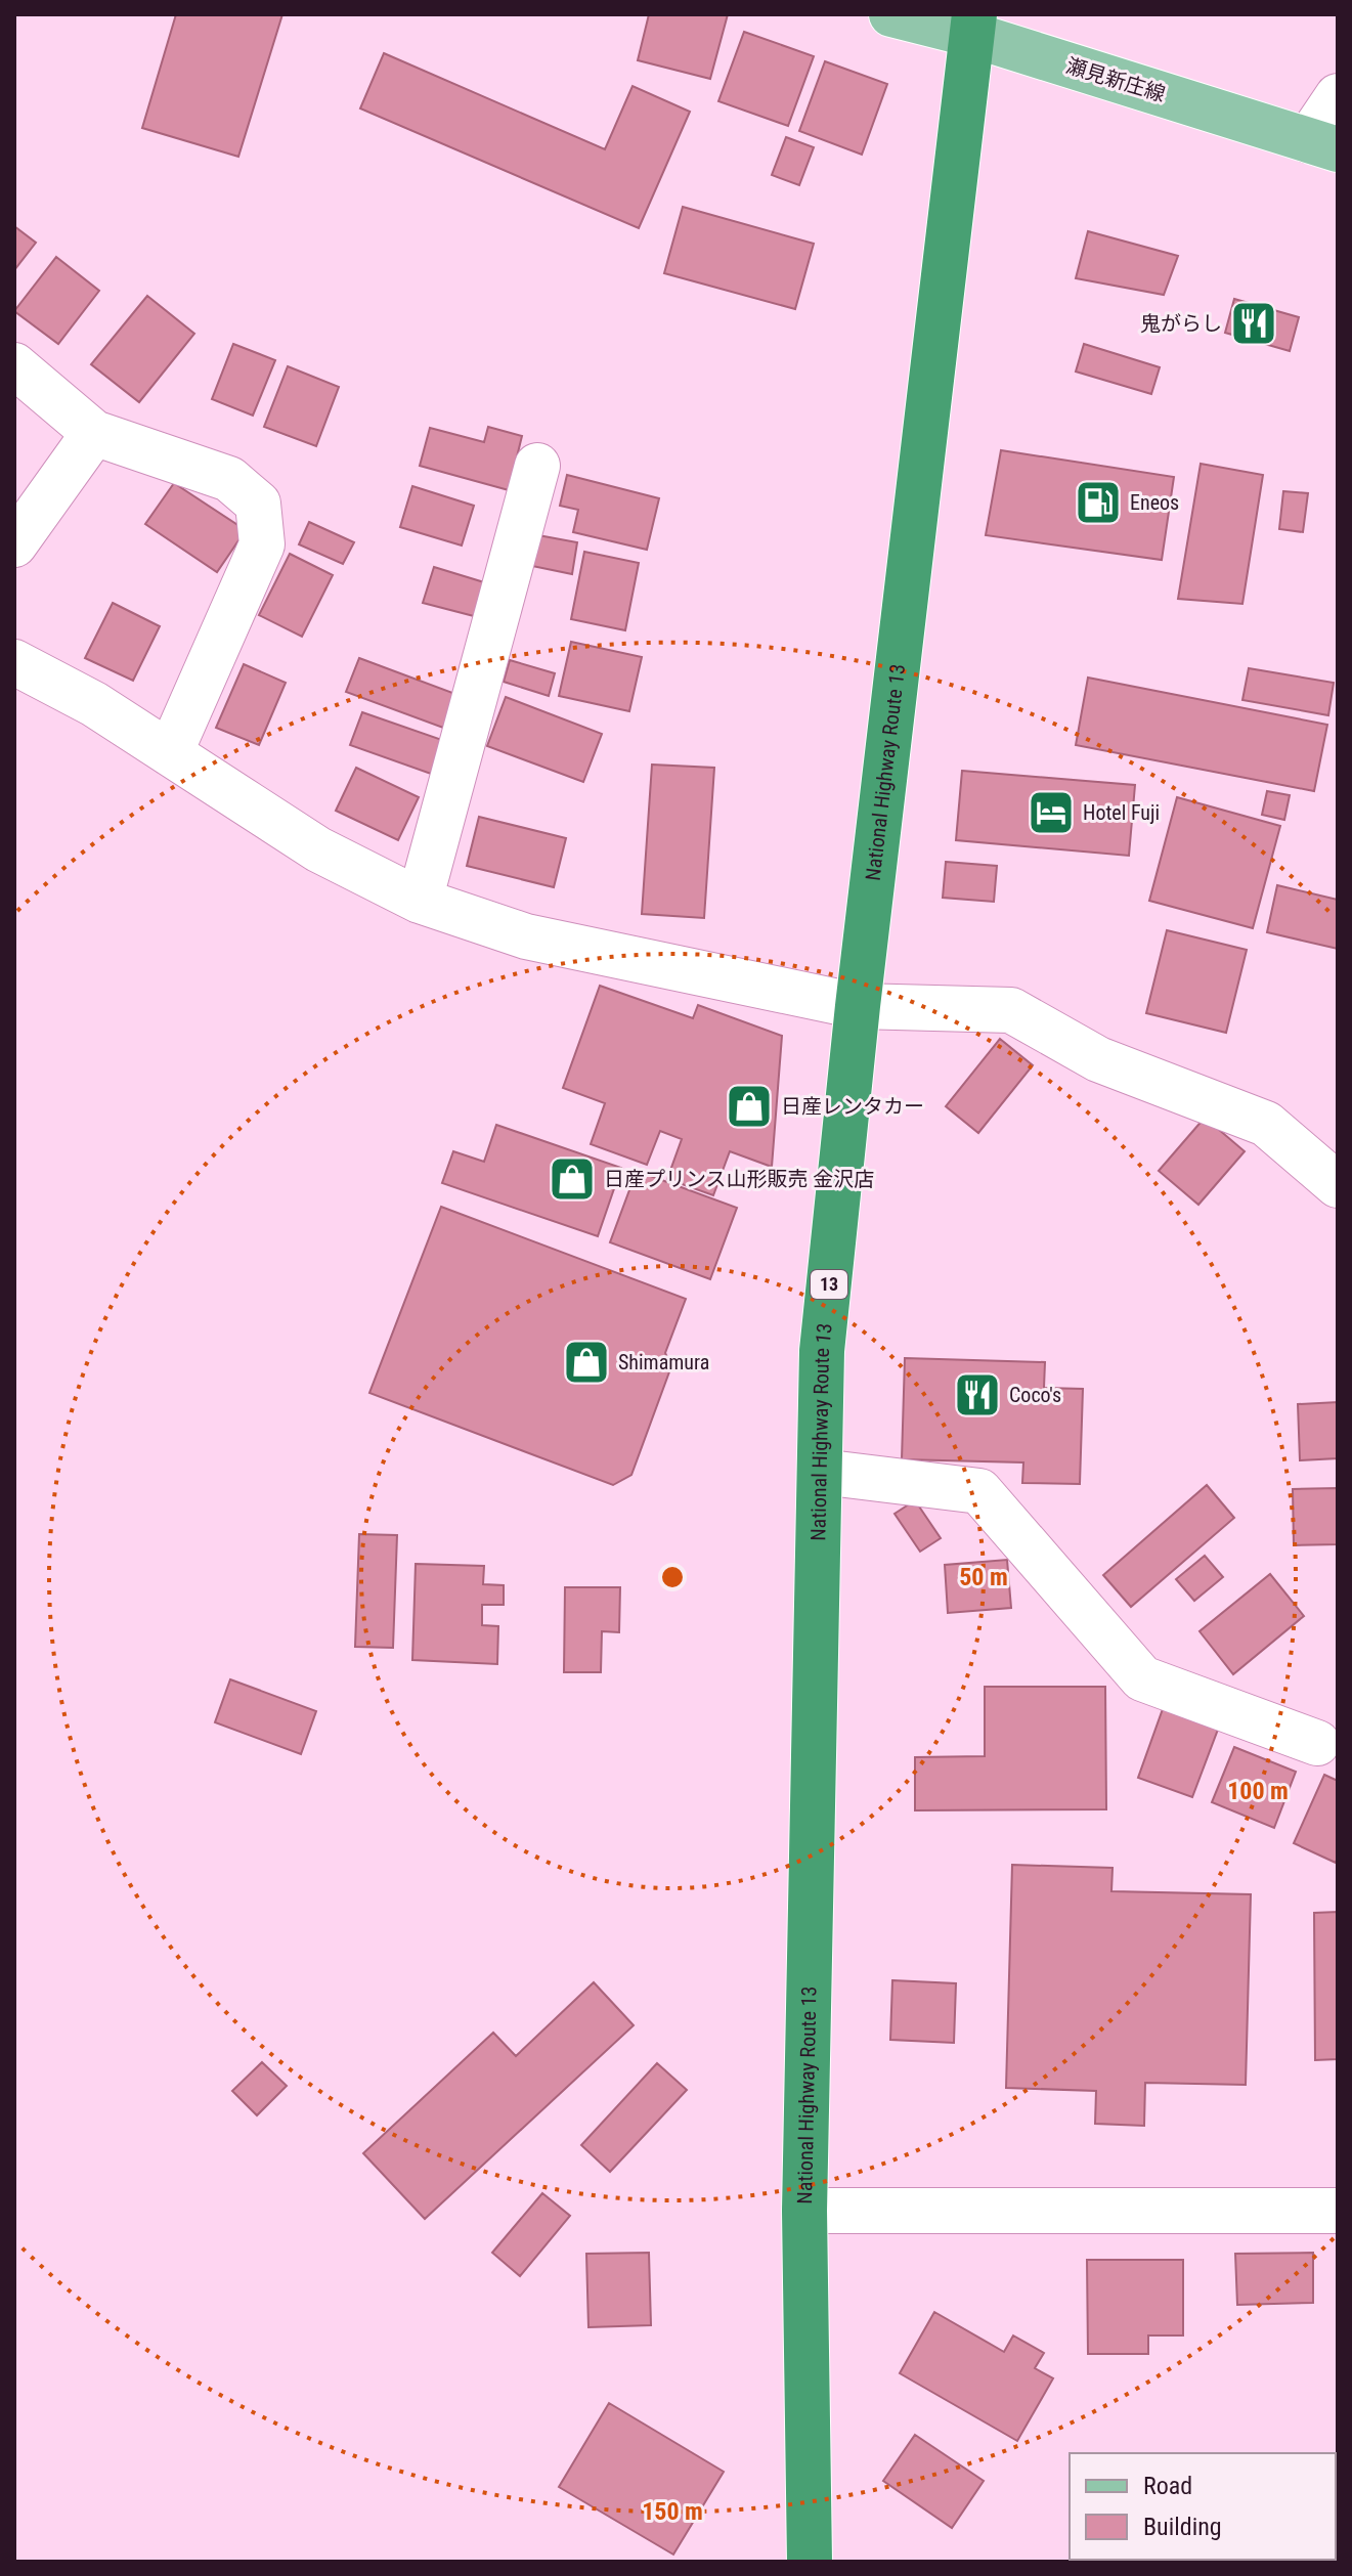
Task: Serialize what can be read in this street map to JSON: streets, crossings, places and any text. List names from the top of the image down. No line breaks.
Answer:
{"streets":{"highway":["National Highway Route 13","13"],"main road":["瀬見新庄線"]},"crossings":[["瀬見新庄線","National Highway Route 13"]],"places":{"restaurant":["鬼がらし","Coco's"],"fuel station":["Eneos"],"hotel":["Hotel Fuji"],"shop":["日産レンタカー","日産プリンス山形販売 金沢店","Shimamura"]},"legend":["Road","Building"],"rings":["50 m","100 m","150 m"]}
